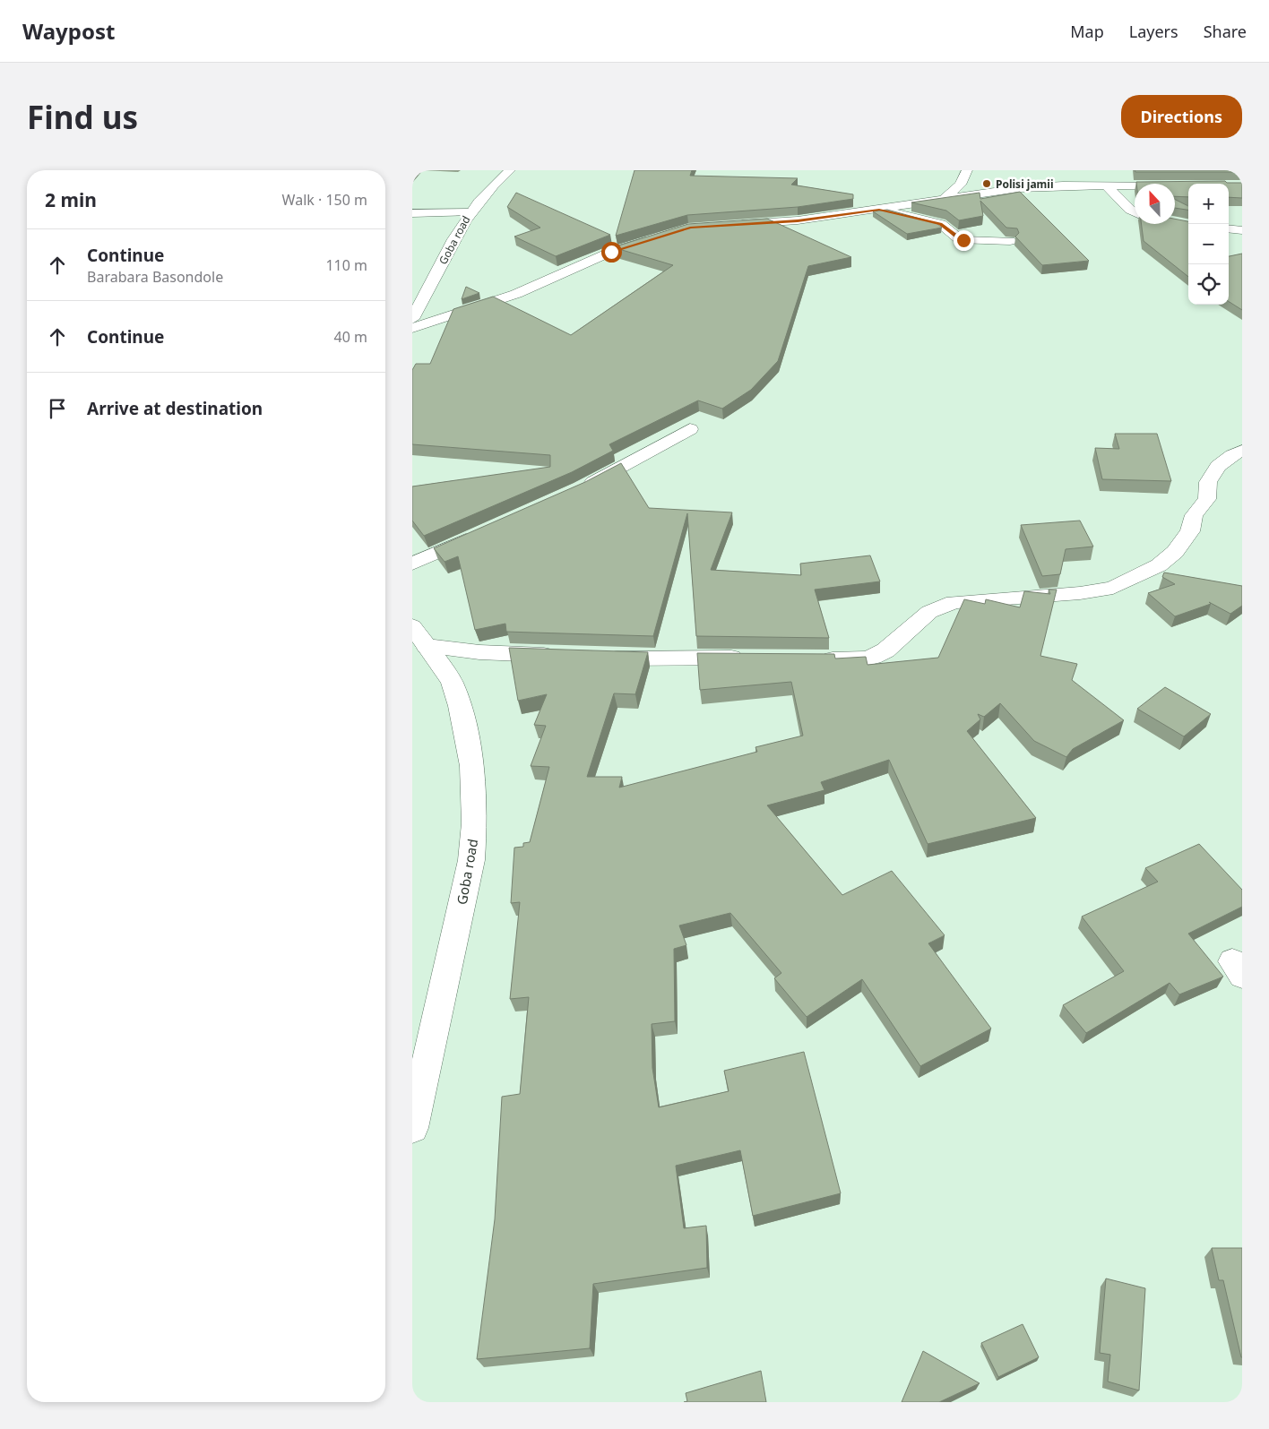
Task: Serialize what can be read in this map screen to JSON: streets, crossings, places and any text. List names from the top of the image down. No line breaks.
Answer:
{"streets":{"street":["Goba road"]},"places":["Polisi jamii"],"north":"top","page":{"header":"Waypost","nav":["Map","Layers","Share"],"buttons":"Directions","title":"Find us","heading":["2 min","Walk · 150 m"],"map_buttons":["+","−"],"list":[["Continue","Barabara Basondole","110 m"],["Continue","40 m"],"Arrive at destination"]}}
